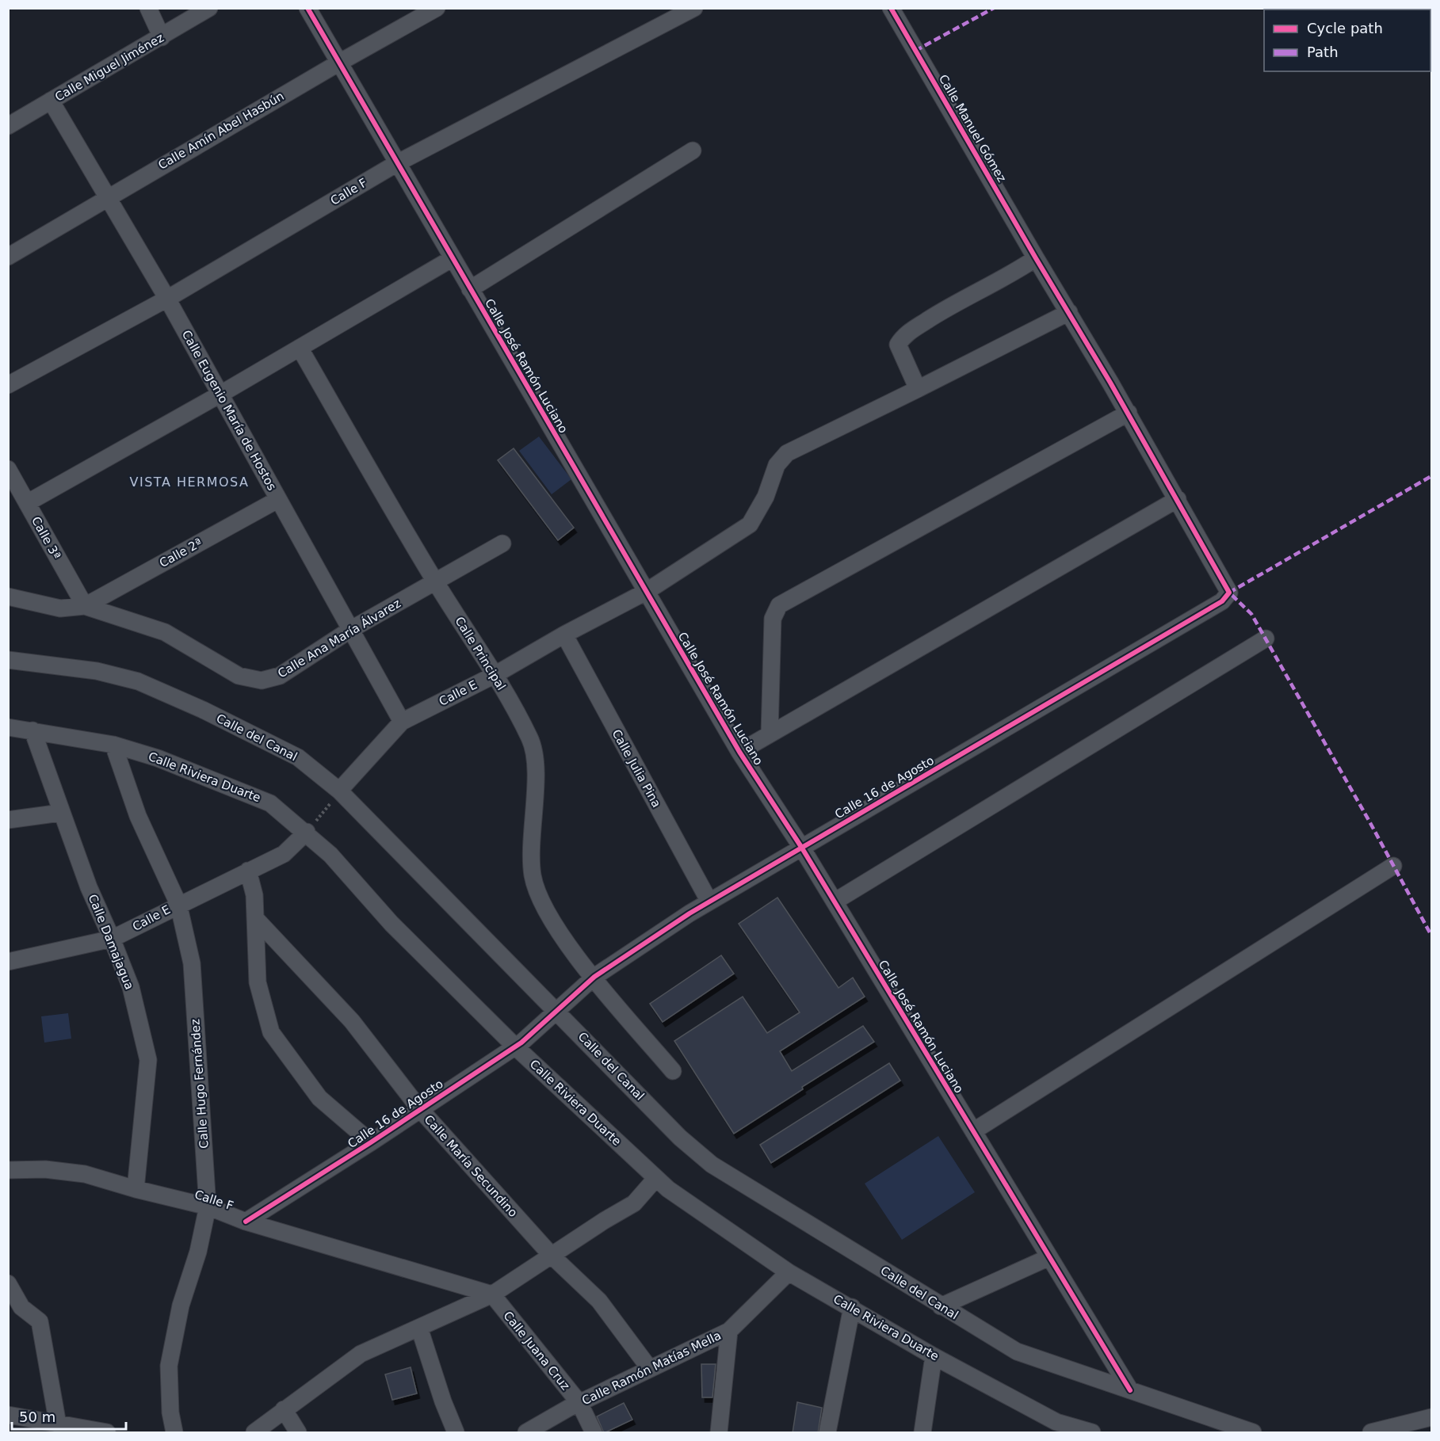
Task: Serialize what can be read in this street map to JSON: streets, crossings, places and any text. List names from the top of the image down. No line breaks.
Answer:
{"streets":{"street":["Calle Miguel Jiménez","Calle Manuel Gómez","Calle Amín Abel Hasbún","Calle F","Calle José Ramón Luciano","Calle Eugenio María de Hostos","Calle 3ª","Calle 2ª","Calle Ana María Álvarez","Calle Principal","Calle E","Calle del Canal","Calle Julia Pina","Calle Riviera Duarte","Calle 16 de Agosto","Calle Damajagua","Calle Hugo Fernández","Calle María Secundino","Calle Juana Cruz","Calle Ramón Matías Mella"]},"crossings":[["Calle Miguel Jiménez","Calle Eugenio María de Hostos"],["Calle Manuel Gómez","Calle E"],["Calle Manuel Gómez","Calle 16 de Agosto"],["Calle Amín Abel Hasbún","Calle José Ramón Luciano"],["Calle Amín Abel Hasbún","Calle Eugenio María de Hostos"],["Calle F","Calle José Ramón Luciano"],["Calle F","Calle Eugenio María de Hostos"],["Calle F","Calle 16 de Agosto"],["Calle F","Calle Damajagua"],["Calle F","Calle Hugo Fernández"],["Calle F","Calle Juana Cruz"],["Calle José Ramón Luciano","Calle E"],["Calle José Ramón Luciano","Calle del Canal"],["Calle José Ramón Luciano","Calle 16 de Agosto"],["Calle Eugenio María de Hostos","Calle 2ª"],["Calle Eugenio María de Hostos","Calle Ana María Álvarez"],["Calle Eugenio María de Hostos","Calle E"],["Calle 3ª","Calle 2ª"],["Calle 3ª","Calle Ana María Álvarez"],["Calle 2ª","Calle Ana María Álvarez"],["Calle Ana María Álvarez","Calle Principal"],["Calle Principal","Calle E"],["Calle Principal","Calle 16 de Agosto"],["Calle E","Calle del Canal"],["Calle E","Calle Julia Pina"],["Calle E","Calle Riviera Duarte"],["Calle E","Calle Damajagua"],["Calle E","Calle Hugo Fernández"],["Calle del Canal","Calle 16 de Agosto"],["Calle Julia Pina","Calle 16 de Agosto"],["Calle Riviera Duarte","Calle 16 de Agosto"],["Calle Riviera Duarte","Calle Damajagua"],["Calle Riviera Duarte","Calle Hugo Fernández"],["Calle Riviera Duarte","Calle Ramón Matías Mella"],["Calle 16 de Agosto","Calle María Secundino"],["Calle María Secundino","Calle Ramón Matías Mella"],["Calle Juana Cruz","Calle Ramón Matías Mella"]],"districts":["VISTA HERMOSA"],"legend":["Cycle path","Path"],"scale_bar":"50 m"}
